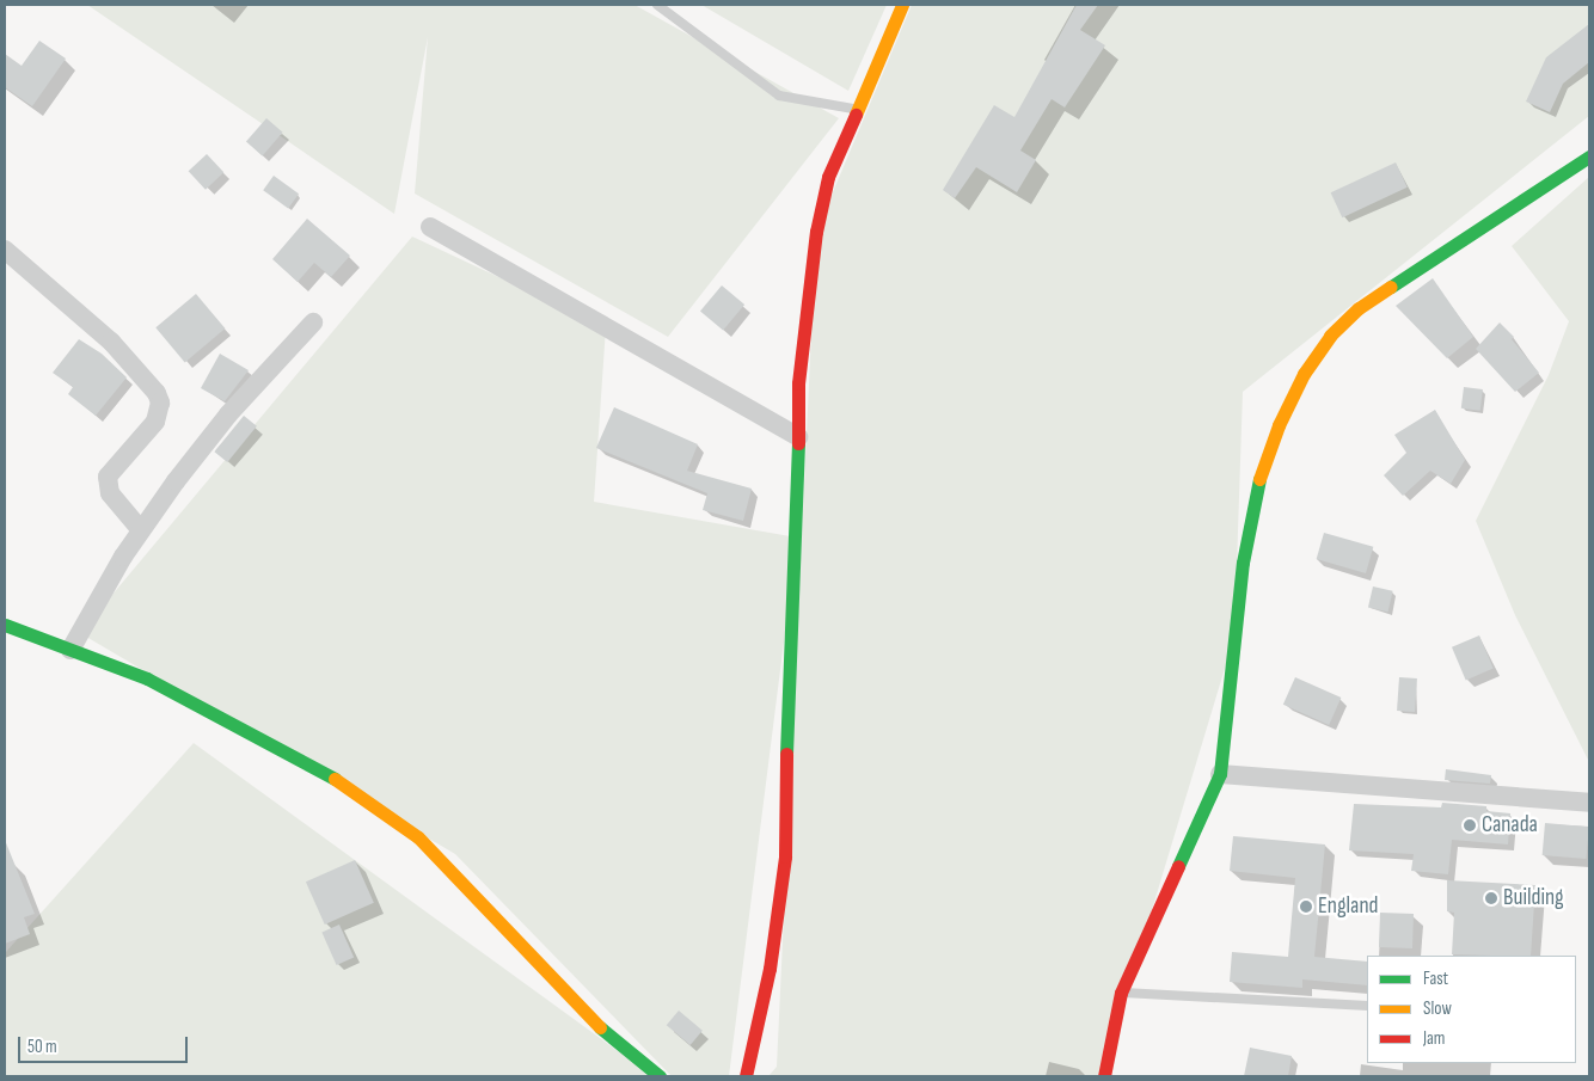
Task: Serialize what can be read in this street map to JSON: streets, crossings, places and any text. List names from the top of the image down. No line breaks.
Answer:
{"places":["Canada","Building","England"],"legend":["Fast","Slow","Jam"],"scale_bar":"50 m"}
